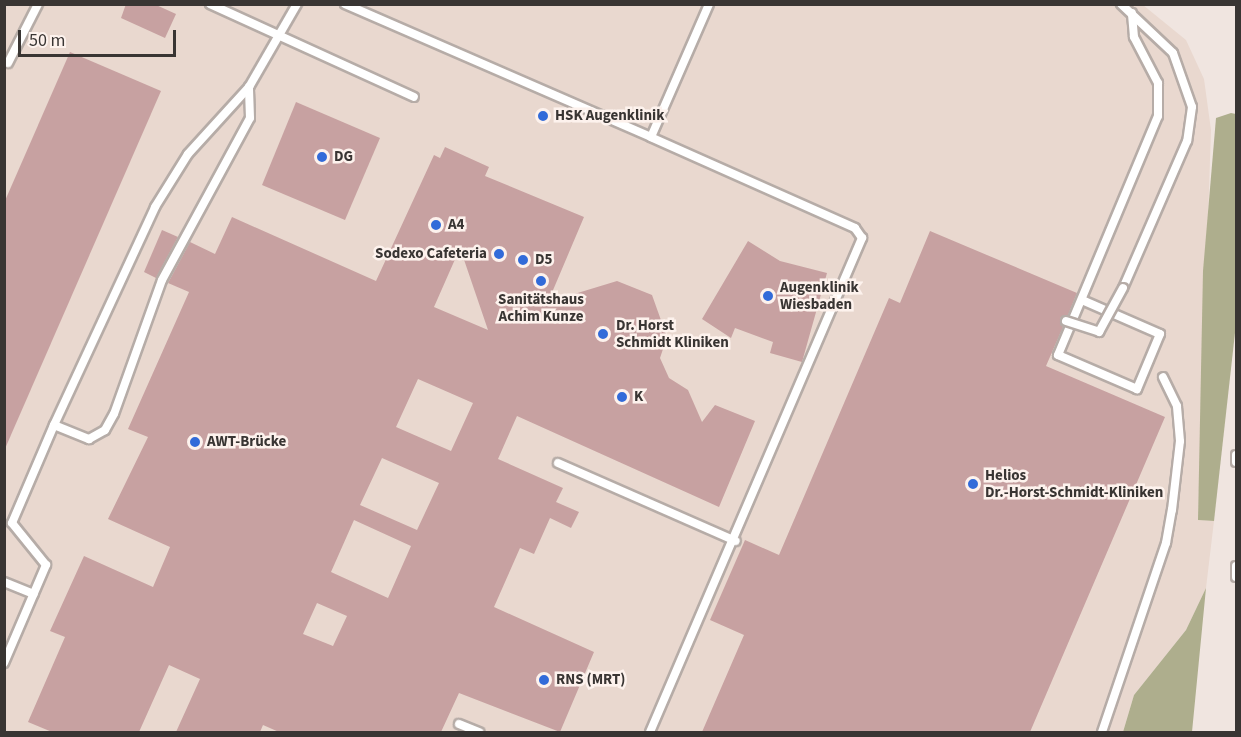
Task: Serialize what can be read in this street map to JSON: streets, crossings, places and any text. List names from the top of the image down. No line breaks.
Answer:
{"places":["HSK Augenklinik","DG","A4","Sodexo Cafeteria","D5","Sanitätshaus Achim Kunze","Augenklinik Wiesbaden","Dr. Horst Schmidt Kliniken","K","AWT-Brücke","Helios Dr.-Horst-Schmidt-Kliniken","RNS (MRT)"],"scale_bar":"50 m"}
